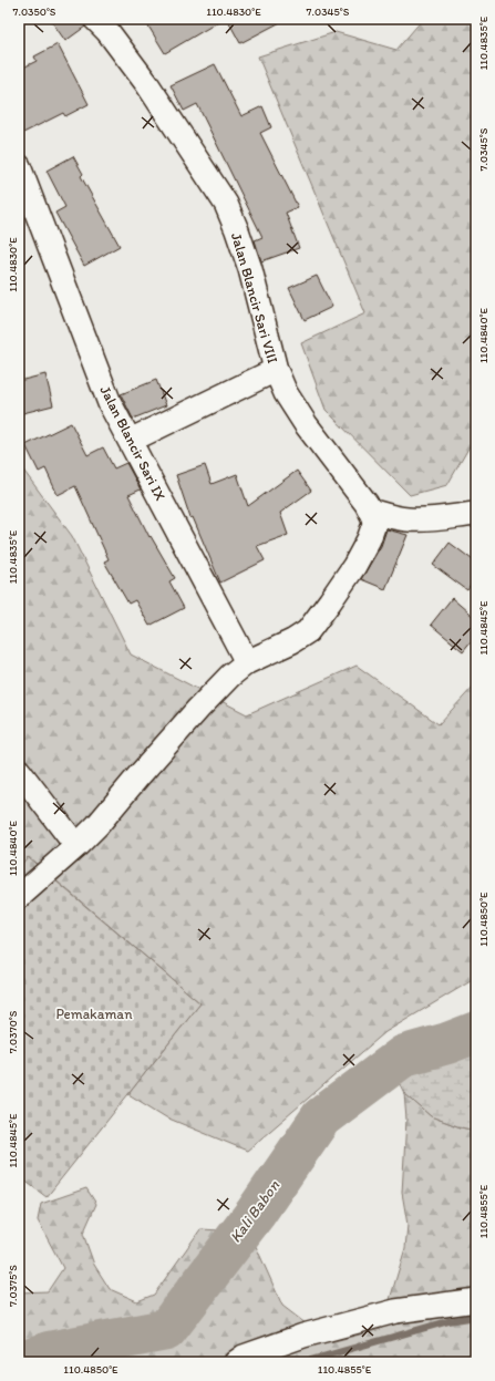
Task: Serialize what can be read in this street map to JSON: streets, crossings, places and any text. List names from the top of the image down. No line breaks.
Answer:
{"streets":{"street":["Jalan Blancir Sari VIII","Jalan Blancir Sari IX"]},"water":["Kali Babon"],"parks":["Pemakaman"],"coordinates":["7.0350°S","110.4830°E","7.0345°S","110.4835°E","110.4840°E","110.4845°E","110.4850°E","7.0370°S","110.4855°E","7.0375°S"]}
